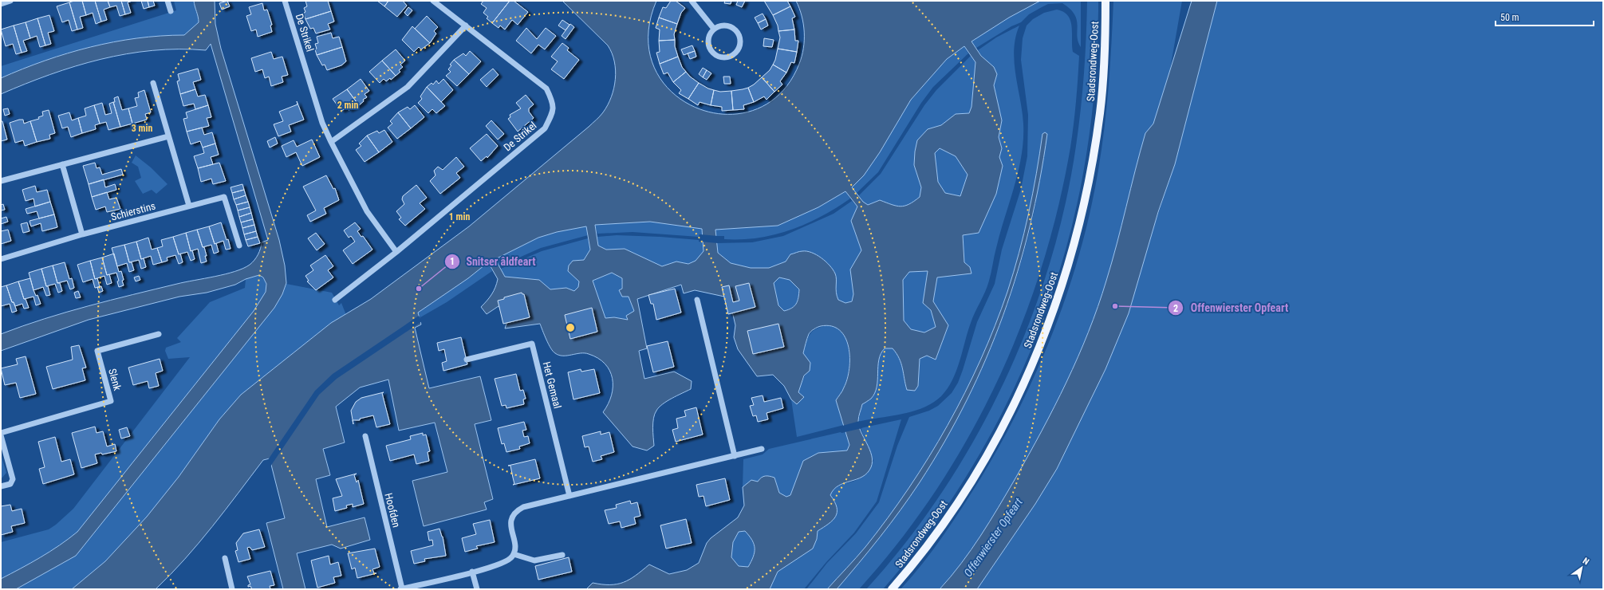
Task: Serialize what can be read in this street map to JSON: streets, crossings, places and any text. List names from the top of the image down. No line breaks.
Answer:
{"streets":{"main road":["Stadsrondweg-Oost"],"street":["De Strikel","Schierstins","Slenk","Het Gemaal","Hoofden"]},"water":["Offenwierster Opfeart"],"places":["Snitser âldfeart","Offenwierster Opfeart"],"scale_bar":"50 m","north":"top right","rings":["2 min","3 min","1 min"]}
